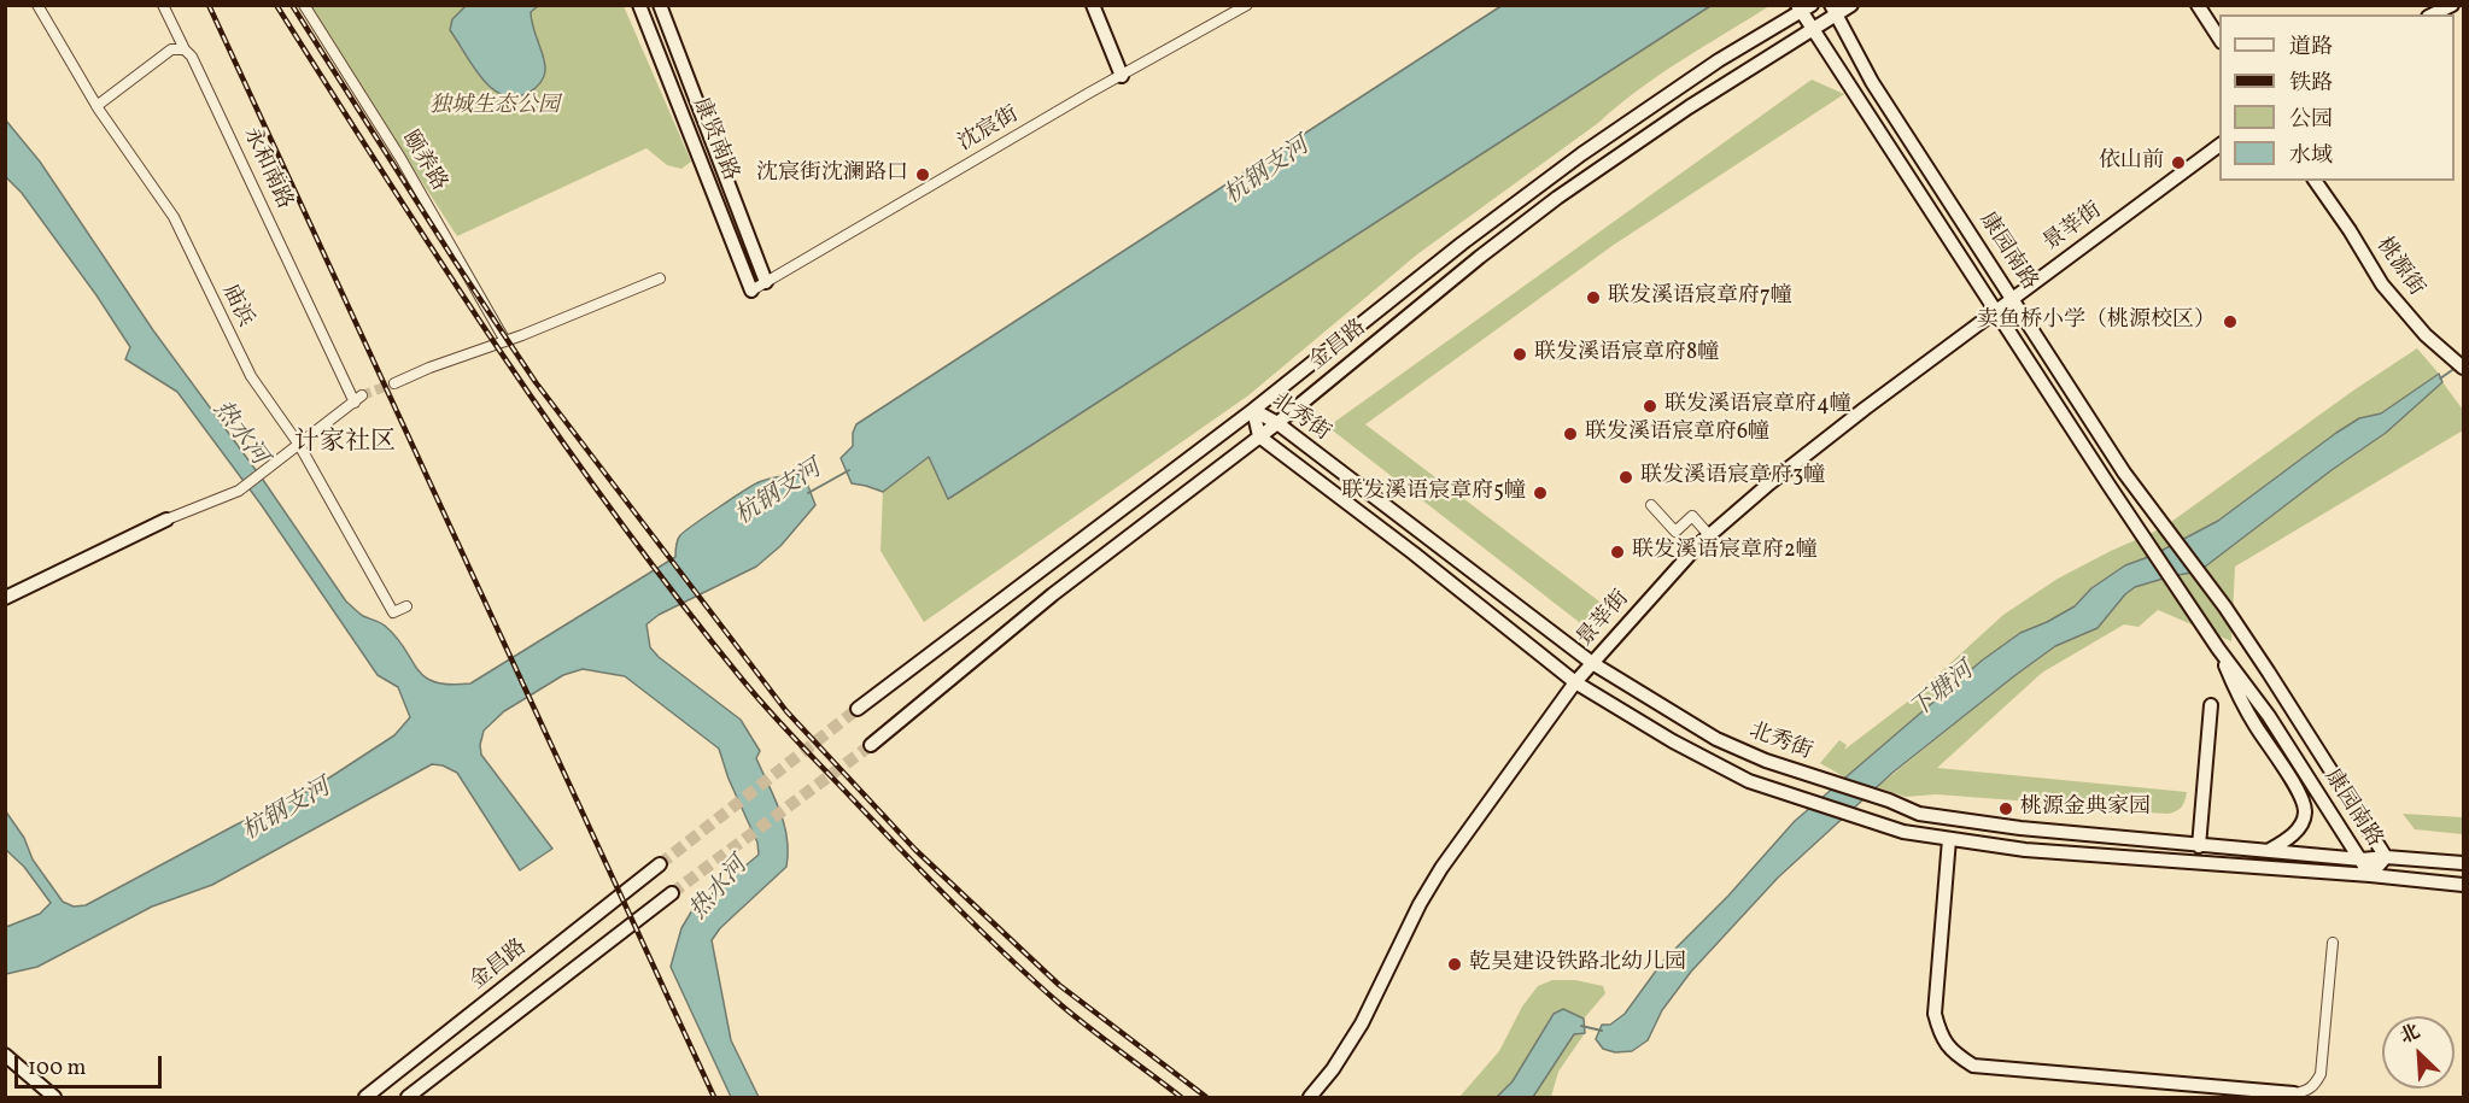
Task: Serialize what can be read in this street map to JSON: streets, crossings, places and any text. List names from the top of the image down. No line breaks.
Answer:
{"streets":{"main road":["康贤南路","景莘街","康园南路","桃源街","金昌路","北秀街"],"street":["沈宸街","颐养路","永和南路","庙浜"]},"crossings":[["沈宸街","康贤南路"],["永和南路","庙浜"],["景莘街","康园南路"],["景莘街","北秀街"],["康园南路","金昌路"],["金昌路","北秀街"]],"districts":["计家社区"],"water":["杭钢支河","热水河","下塘河"],"parks":["独城生态公园"],"places":["依山前","沈宸街沈澜路口","联发溪语宸章府7幢","卖鱼桥小学（桃源校区）","联发溪语宸章府8幢","联发溪语宸章府4幢","联发溪语宸章府6幢","联发溪语宸章府3幢","联发溪语宸章府5幢","联发溪语宸章府2幢","桃源金典家园","乾昊建设铁路北幼儿园"],"legend":["道路","铁路","公园","水域"],"scale_bar":"100 m","north":"top left"}
